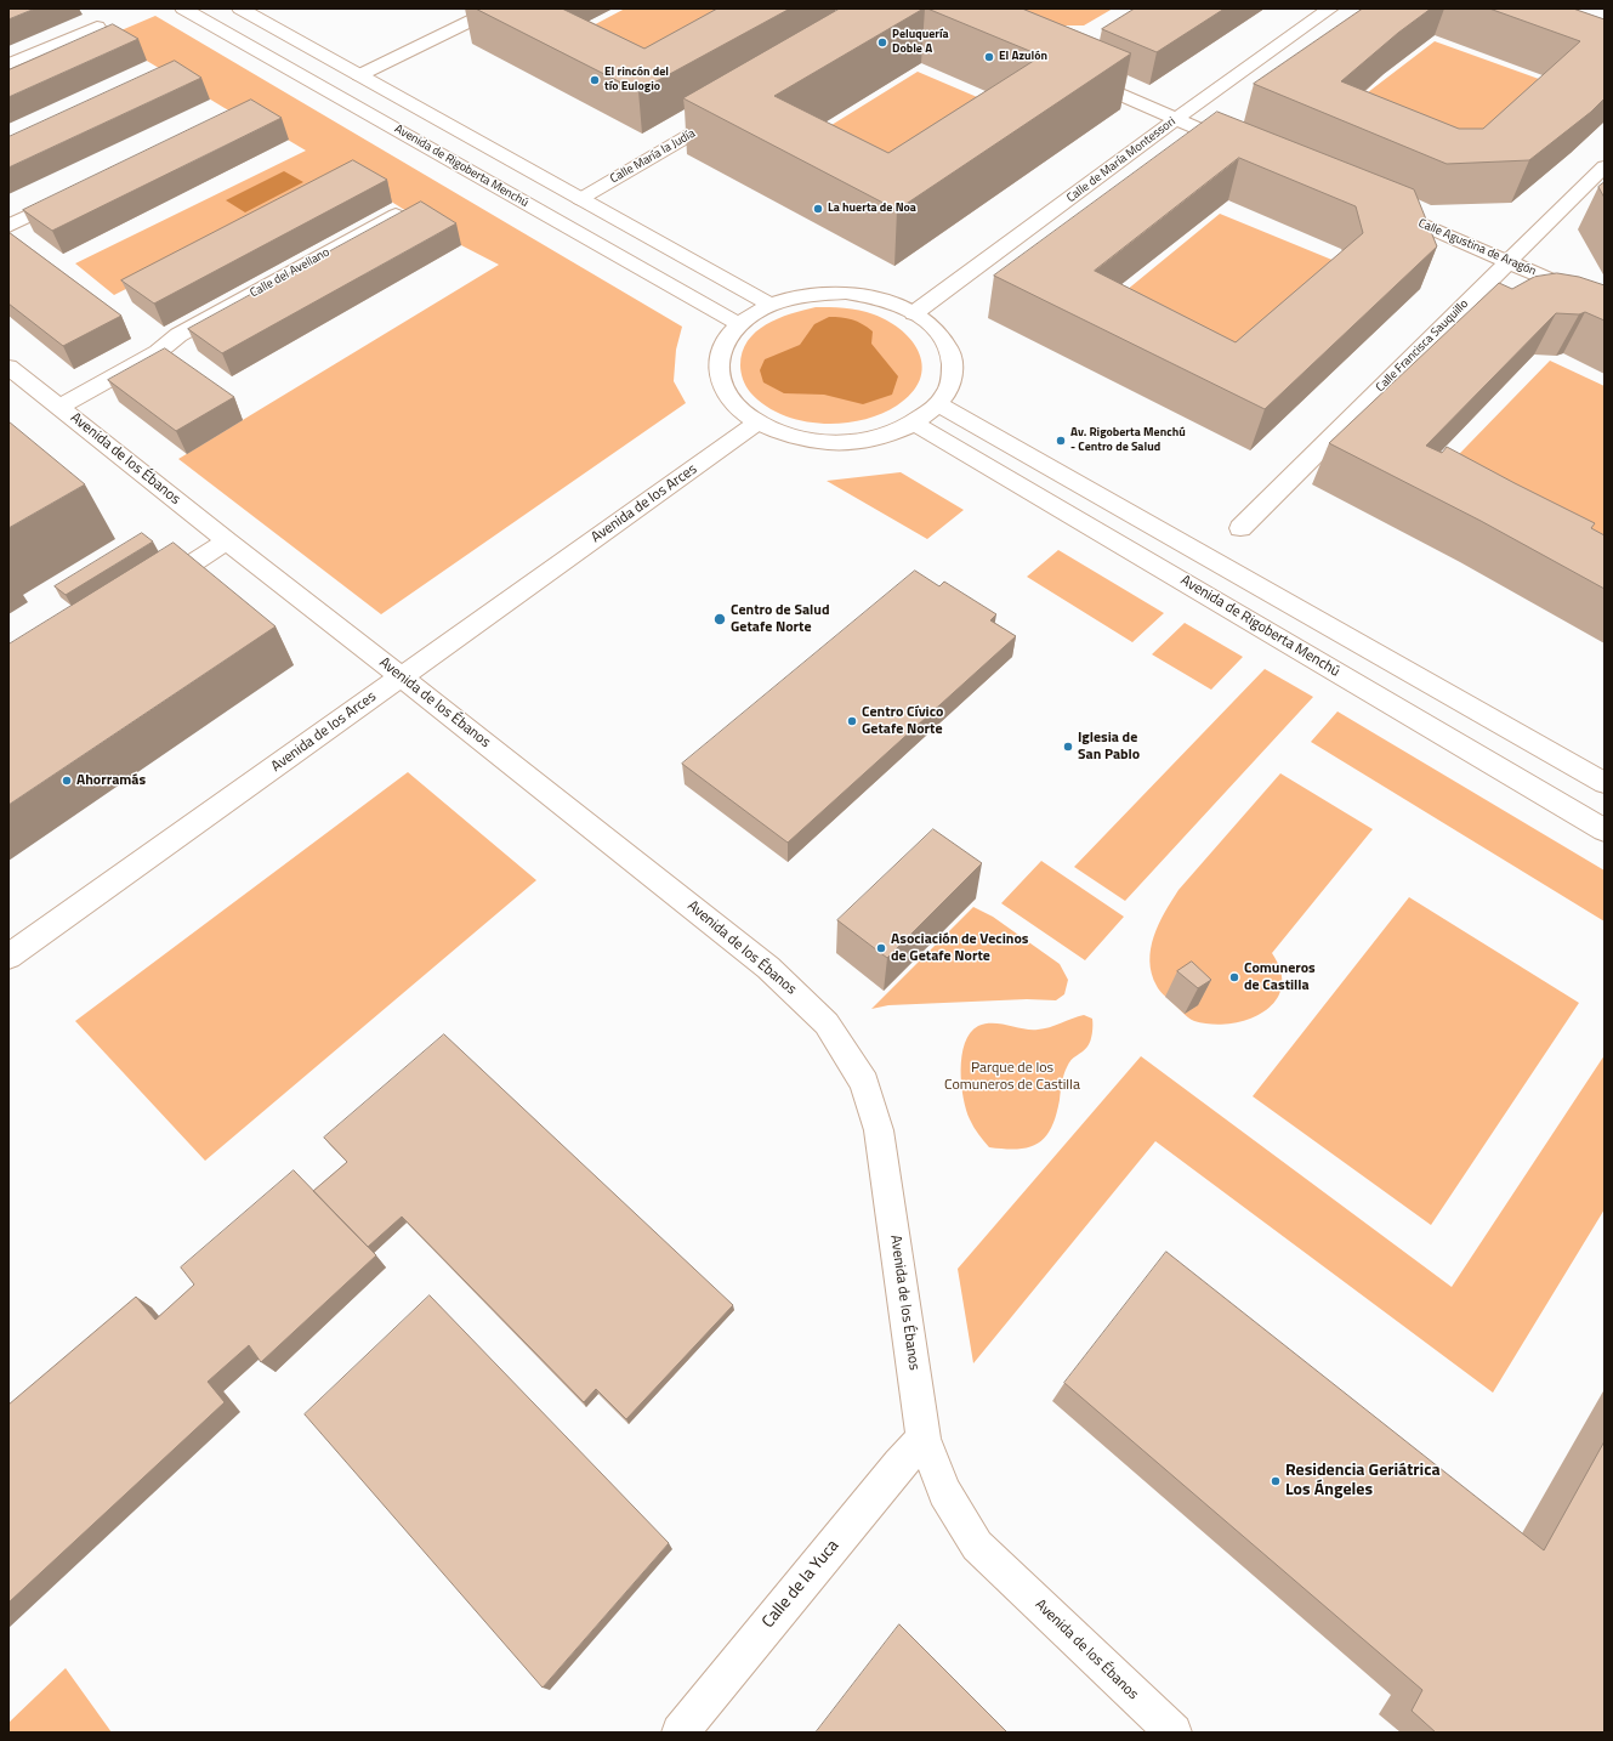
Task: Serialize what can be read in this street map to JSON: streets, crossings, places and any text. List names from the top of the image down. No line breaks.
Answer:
{"streets":{"street":["Calle María la Judía","Calle de María Montessori","Avenida de Rigoberta Menchú","Calle Agustina de Aragón","Calle del Avellano","Calle Francisca Sauquillo","Avenida de los Ébanos","Avenida de los Arces","Calle de la Yuca"]},"crossings":[["Calle María la Judía","Avenida de Rigoberta Menchú"],["Calle Agustina de Aragón","Calle Francisca Sauquillo"],["Calle del Avellano","Avenida de los Ébanos"],["Avenida de los Ébanos","Avenida de los Arces"],["Avenida de los Ébanos","Calle de la Yuca"]],"parks":["Parque de los Comuneros de Castilla"],"places":["Peluquería Doble A","El Azulón","El rincón del tío Eulogio","La huerta de Noa","Av. Rigoberta Menchú - Centro de Salud","Centro de Salud Getafe Norte","Centro Cívico Getafe Norte","Iglesia de San Pablo","Ahorramás","Asociación de Vecinos de Getafe Norte","Comuneros de Castilla","Residencia Geriátrica Los Ángeles"]}
